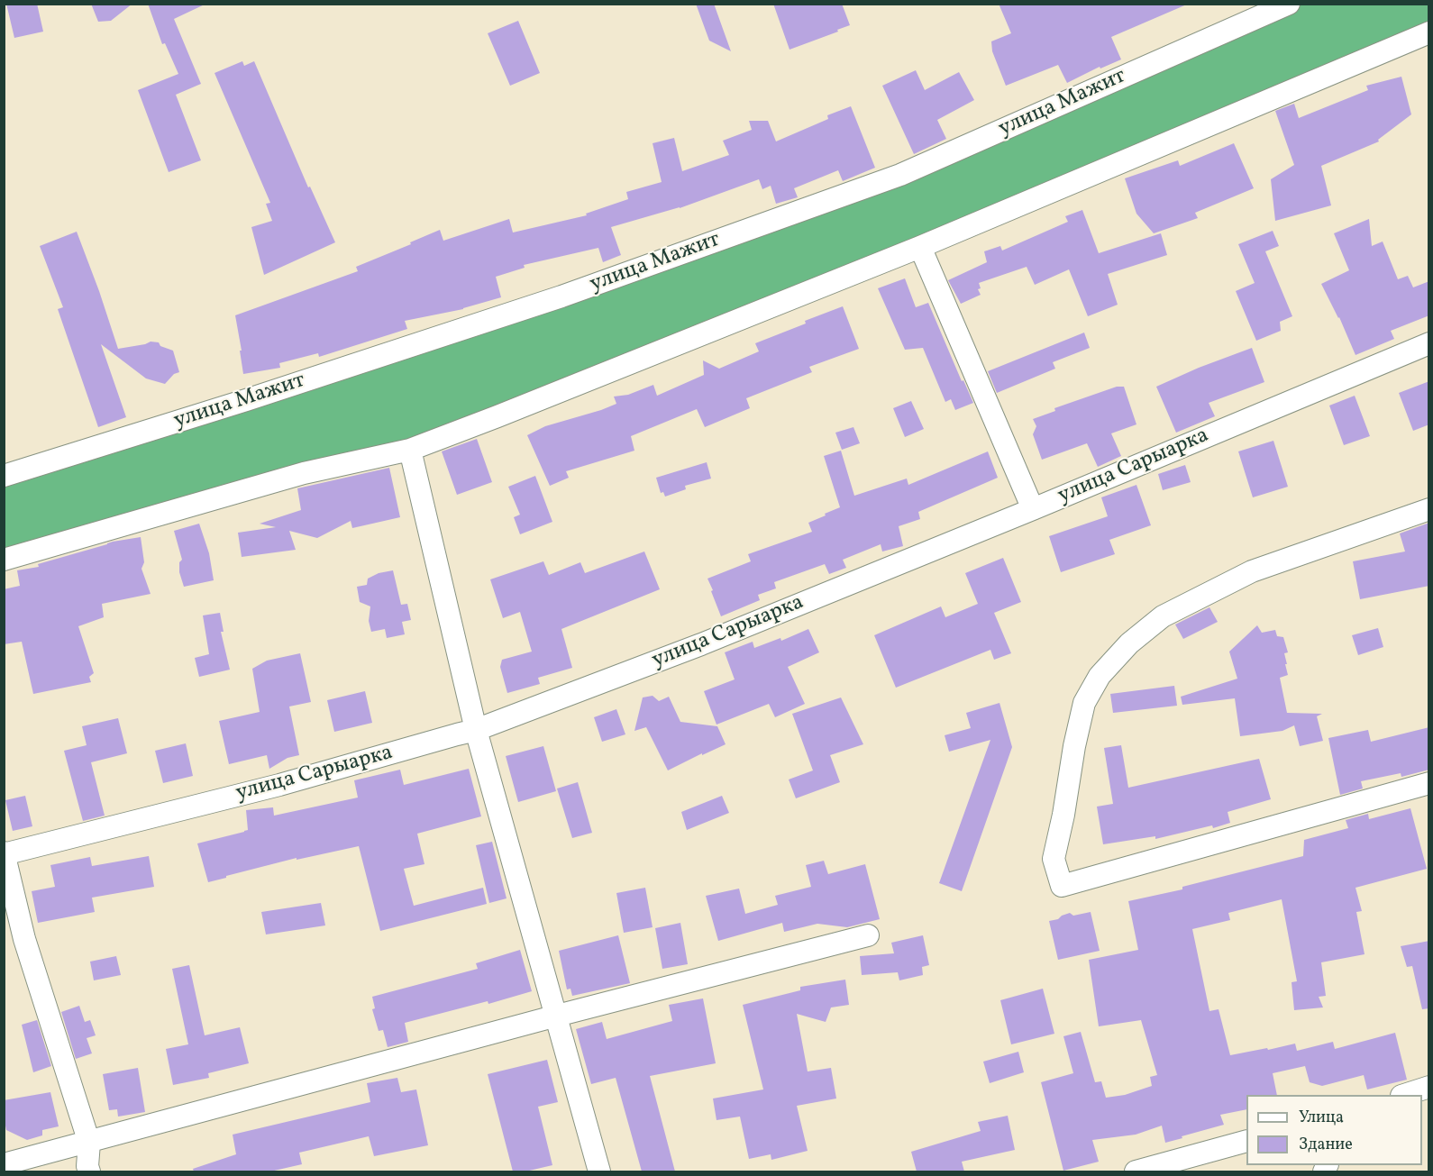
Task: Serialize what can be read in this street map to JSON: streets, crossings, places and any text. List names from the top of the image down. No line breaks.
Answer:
{"streets":{"street":["улица Мажит","улица Сарыарка"]},"legend":["Улица","Здание"]}
